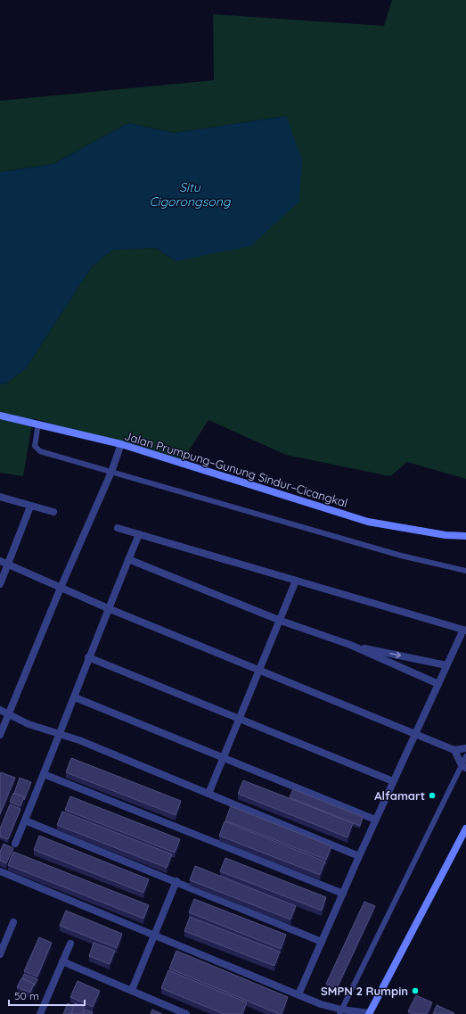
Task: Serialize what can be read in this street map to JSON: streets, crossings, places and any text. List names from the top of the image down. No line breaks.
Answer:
{"streets":{"main road":["Jalan Prumpung–Gunung Sindur–Cicangkal"]},"water":["Situ Cigorongsong"],"places":["Alfamart","SMPN 2 Rumpin"],"scale_bar":"50 m"}
